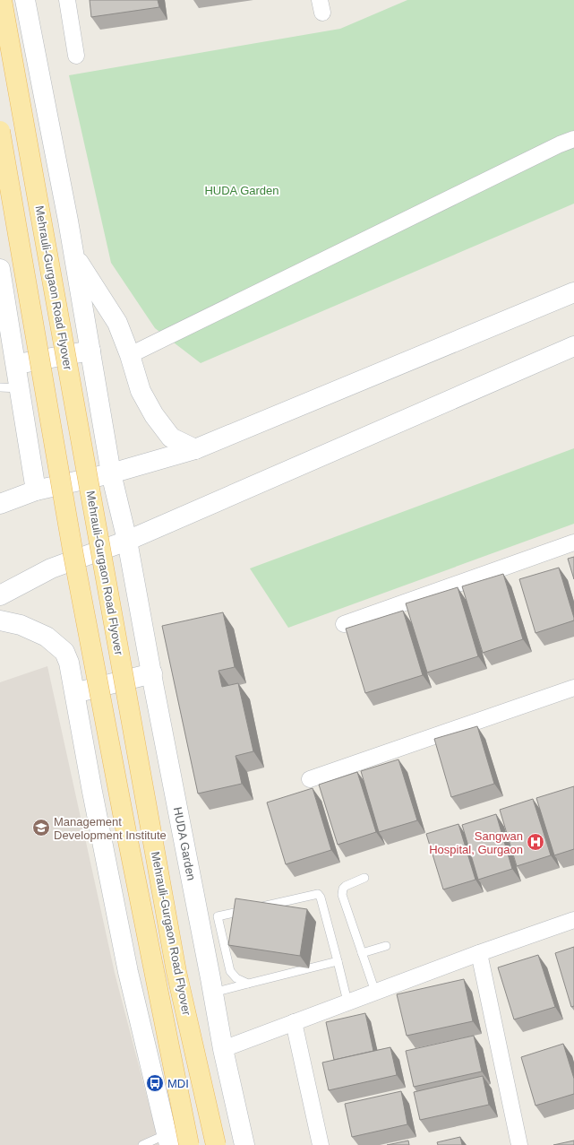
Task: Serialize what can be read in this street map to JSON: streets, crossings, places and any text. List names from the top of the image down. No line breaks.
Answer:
{"streets":{"main road":["Mehrauli-Gurgaon Road Flyover"],"street":["HUDA Garden"]},"parks":["HUDA Garden"],"places":{"school or university":["Management Development Institute"],"hospital":["Sangwan Hospital, Gurgaon"],"bus stop":["MDI"]}}
